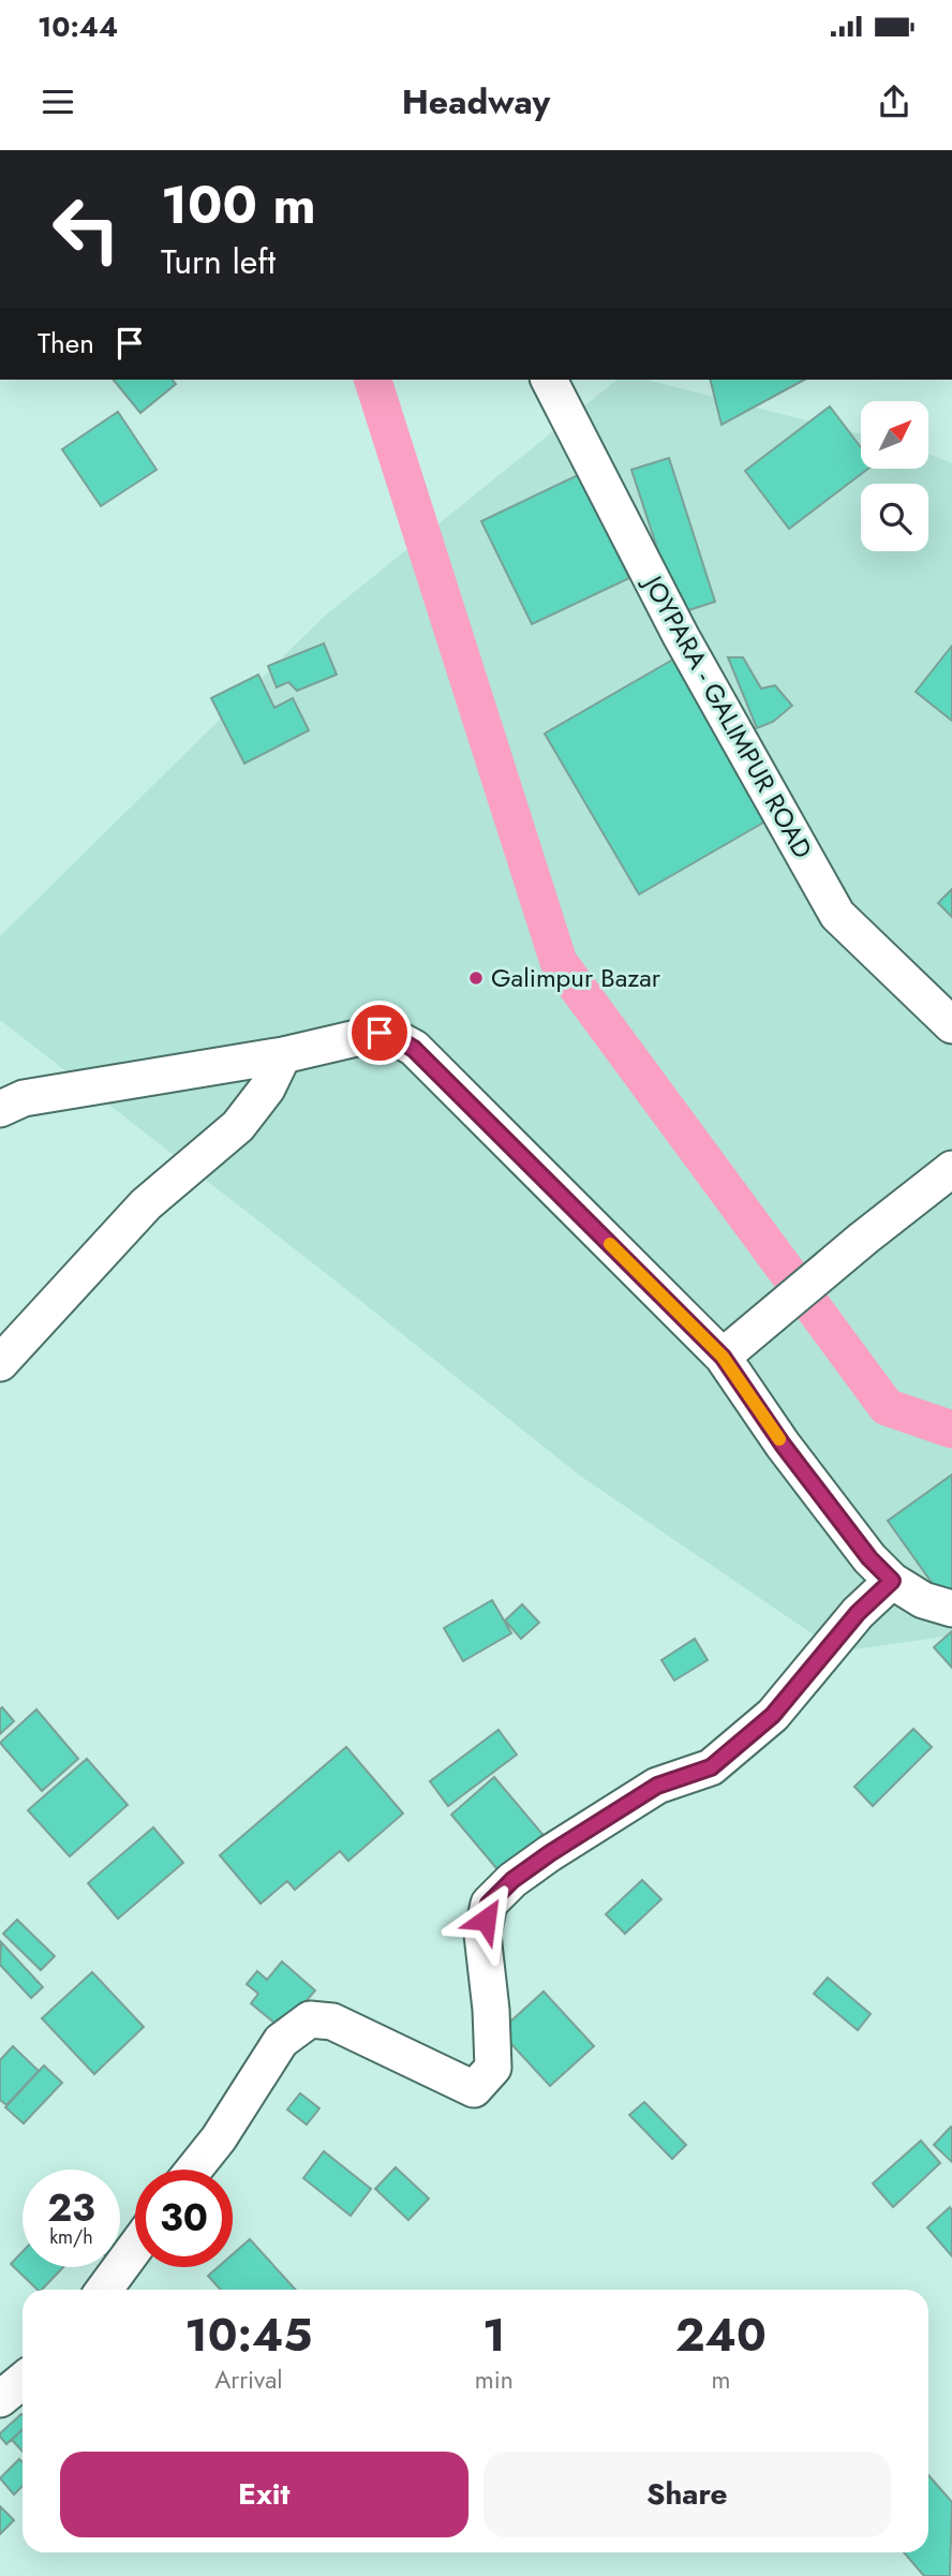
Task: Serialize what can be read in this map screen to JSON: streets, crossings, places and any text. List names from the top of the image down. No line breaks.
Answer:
{"streets":{"street":["JOYPARA - GALIMPUR ROAD"]},"places":["Galimpur Bazar"],"north":"top right","page":{"status":"10:44","header":"Headway","turn":["100 m","Turn left"],"then":"Then","speed":"23 km/h","limit":"30","eta":["10:45","Arrival","1","min","240","m"],"buttons":["Exit","Share"]}}
